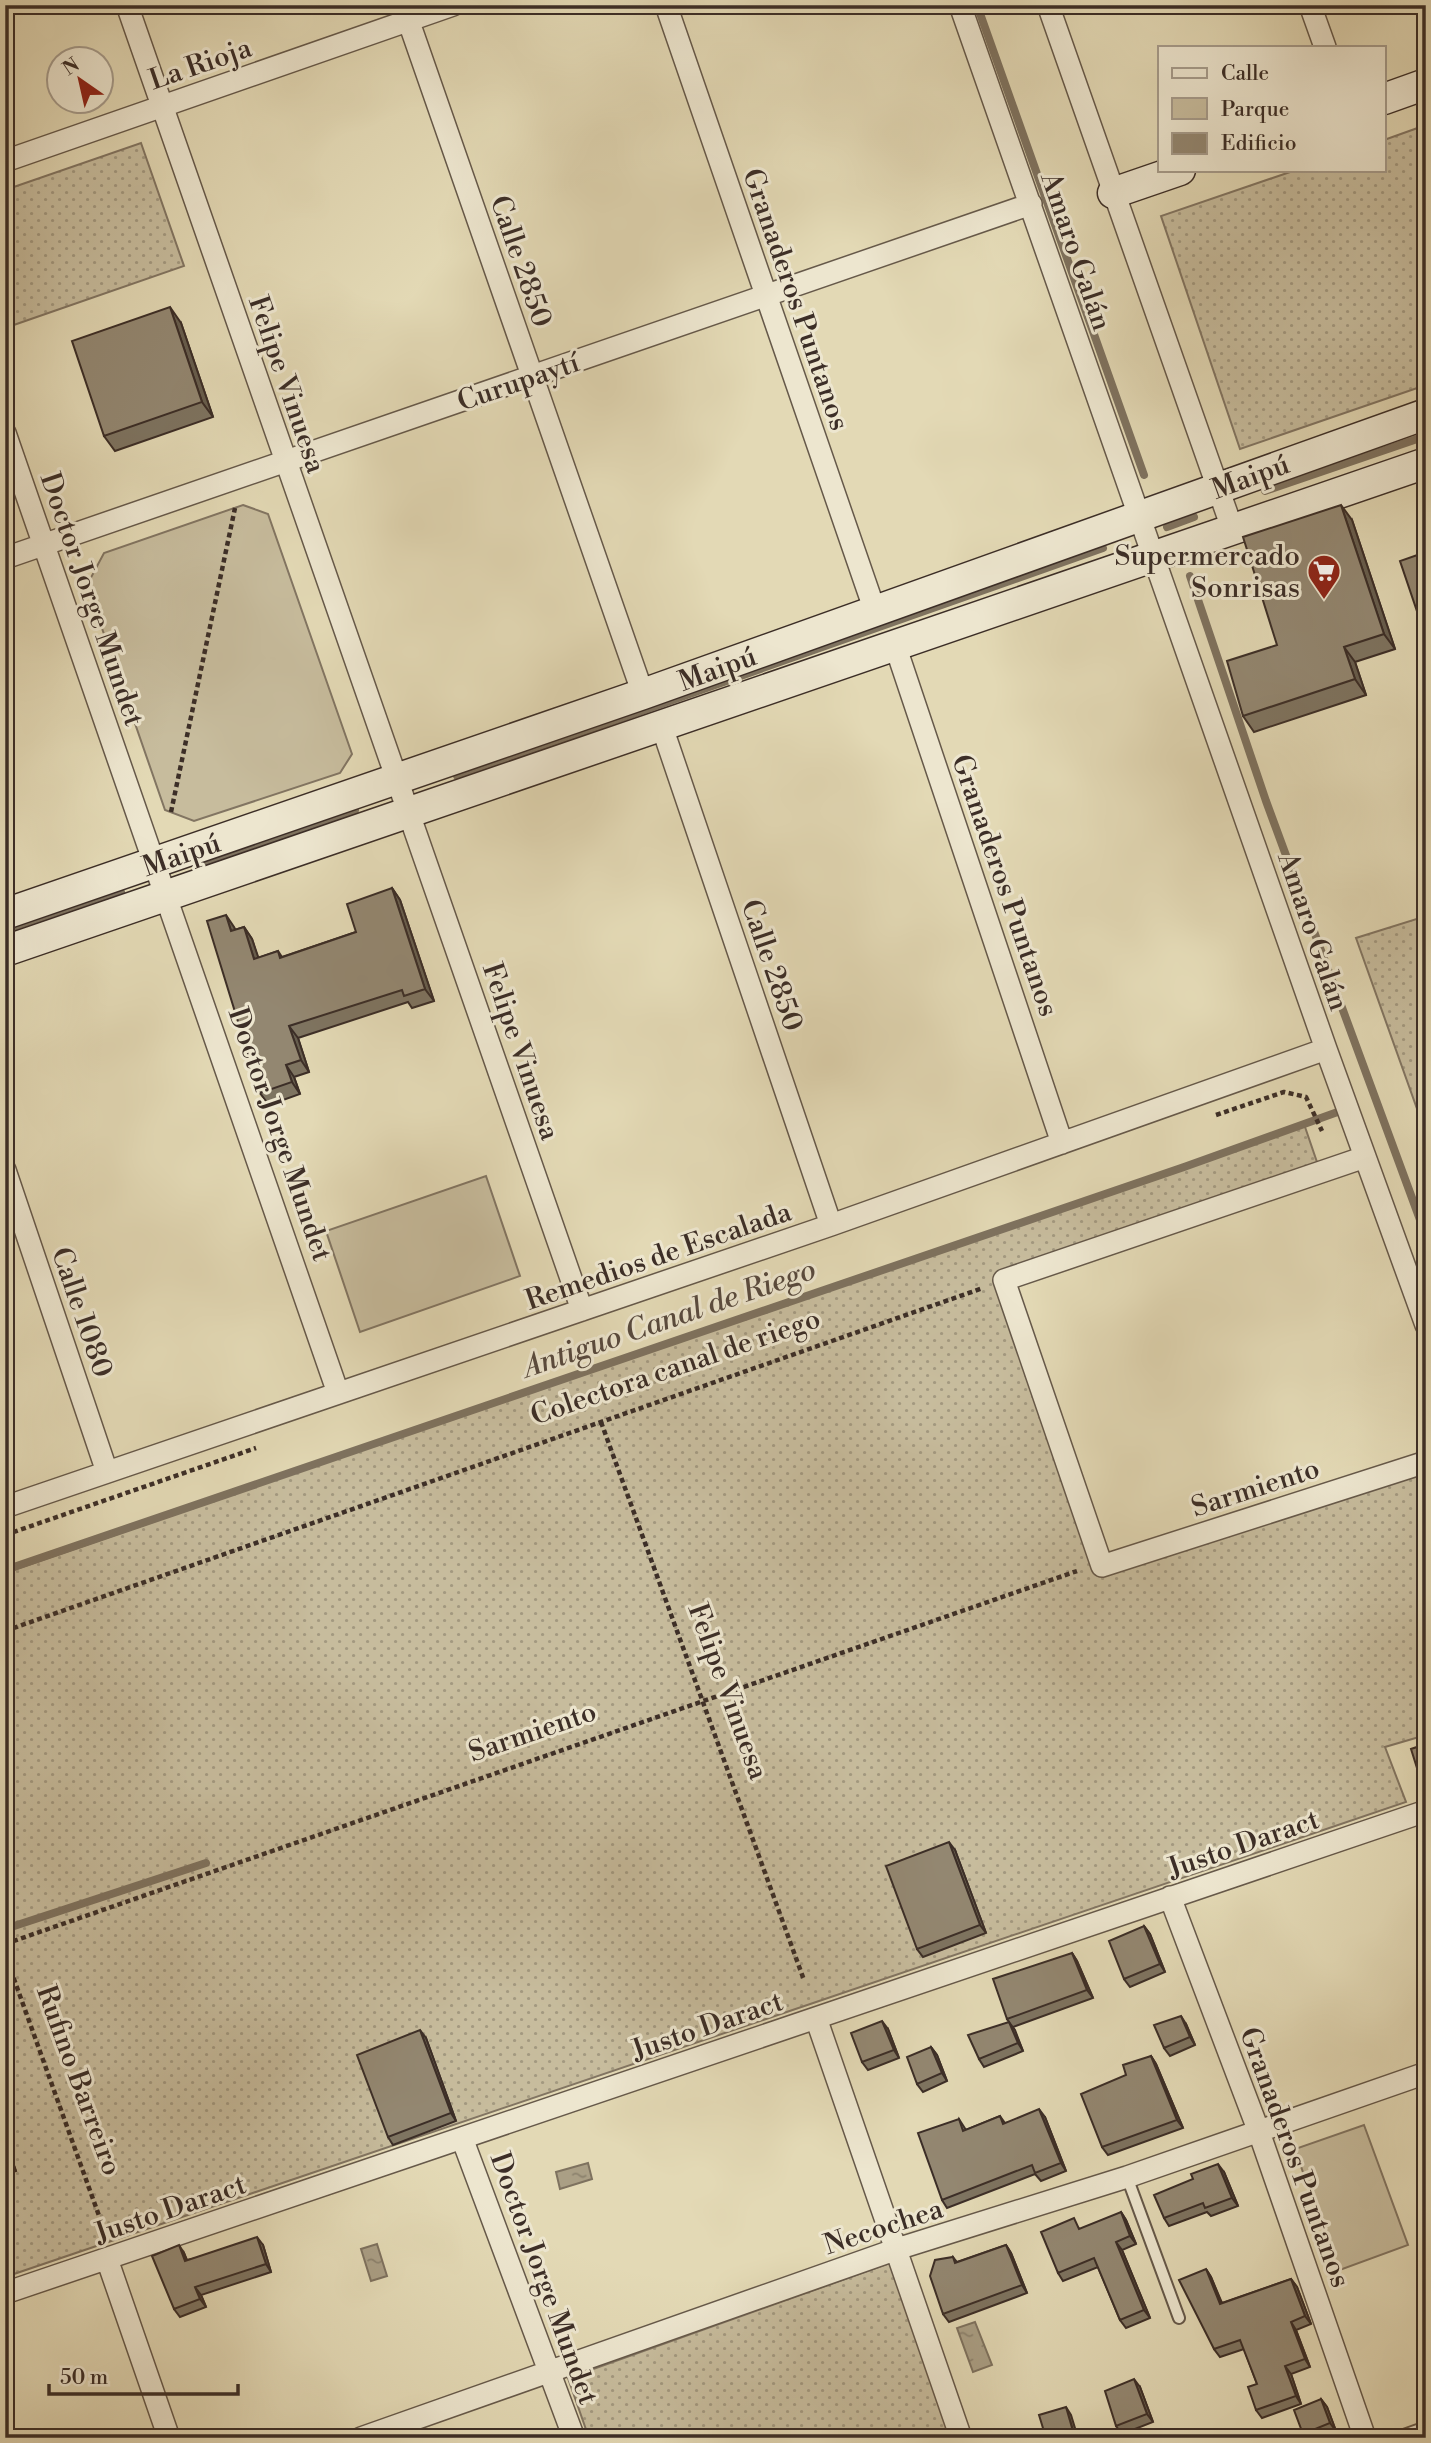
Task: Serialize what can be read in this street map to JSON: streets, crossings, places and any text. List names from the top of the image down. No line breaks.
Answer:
{"streets":{"street":["La Rioja","Amaro Galán","Calle 2850","Granaderos Puntanos","Curupaytí","Felipe Vinuesa","Maipú","Doctor Jorge Mundet","Remedios de Escalada","Calle 1080","Sarmiento","Justo Daract","Necochea"],"path":["Colectora canal de riego","Rufino Barreiro"]},"crossings":[["La Rioja","Calle 2850"],["La Rioja","Felipe Vinuesa"],["Amaro Galán","Curupaytí"],["Amaro Galán","Maipú"],["Amaro Galán","Remedios de Escalada"],["Calle 2850","Curupaytí"],["Calle 2850","Maipú"],["Calle 2850","Remedios de Escalada"],["Granaderos Puntanos","Curupaytí"],["Granaderos Puntanos","Maipú"],["Granaderos Puntanos","Remedios de Escalada"],["Granaderos Puntanos","Justo Daract"],["Granaderos Puntanos","Necochea"],["Curupaytí","Felipe Vinuesa"],["Curupaytí","Doctor Jorge Mundet"],["Felipe Vinuesa","Maipú"],["Felipe Vinuesa","Remedios de Escalada"],["Felipe Vinuesa","Colectora canal de riego"],["Felipe Vinuesa","Sarmiento"],["Maipú","Doctor Jorge Mundet"],["Doctor Jorge Mundet","Remedios de Escalada"],["Doctor Jorge Mundet","Justo Daract"],["Doctor Jorge Mundet","Necochea"],["Remedios de Escalada","Calle 1080"],["Colectora canal de riego","Sarmiento"]],"water":["Antiguo Canal de Riego"],"places":{"supermarket":["Supermercado Sonrisas"]},"legend":["Calle","Parque","Edificio"],"scale_bar":"50 m","north":"top left"}
